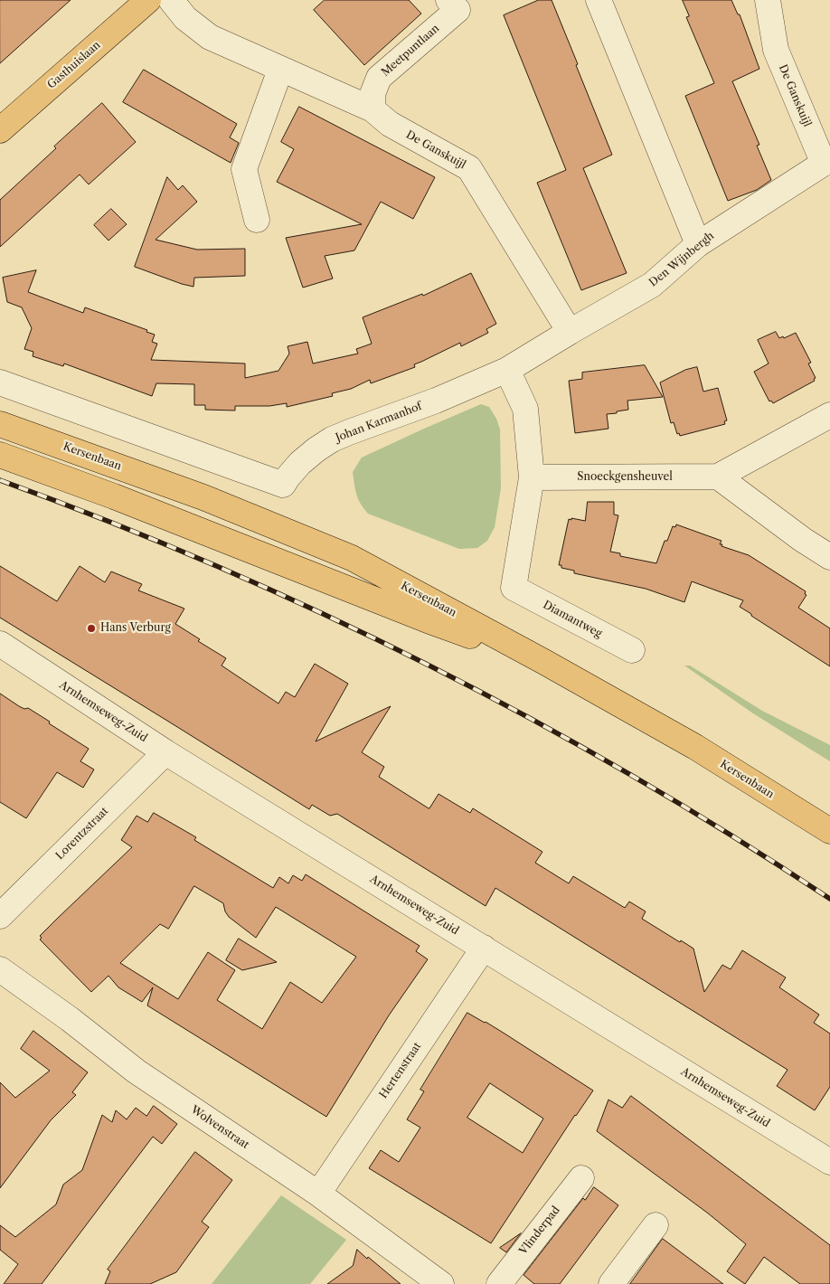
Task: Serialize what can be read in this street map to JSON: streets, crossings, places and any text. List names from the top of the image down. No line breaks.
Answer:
{"streets":{"main road":["Gasthuislaan","Kersenbaan"],"street":["Meetpuntlaan","De Ganskuijl","Den Wijnbergh","Johan Karmanhof","Snoeckgensheuvel","Diamantweg","Arnhemseweg-Zuid","Lorentzstraat","Hertenstraat","Wolvenstraat","Vlinderpad"]},"crossings":[["Meetpuntlaan","De Ganskuijl"],["De Ganskuijl","Den Wijnbergh"],["Den Wijnbergh","Johan Karmanhof"],["Snoeckgensheuvel","Diamantweg"],["Arnhemseweg-Zuid","Lorentzstraat"],["Arnhemseweg-Zuid","Hertenstraat"],["Hertenstraat","Wolvenstraat"]],"places":["Hans Verburg"]}
